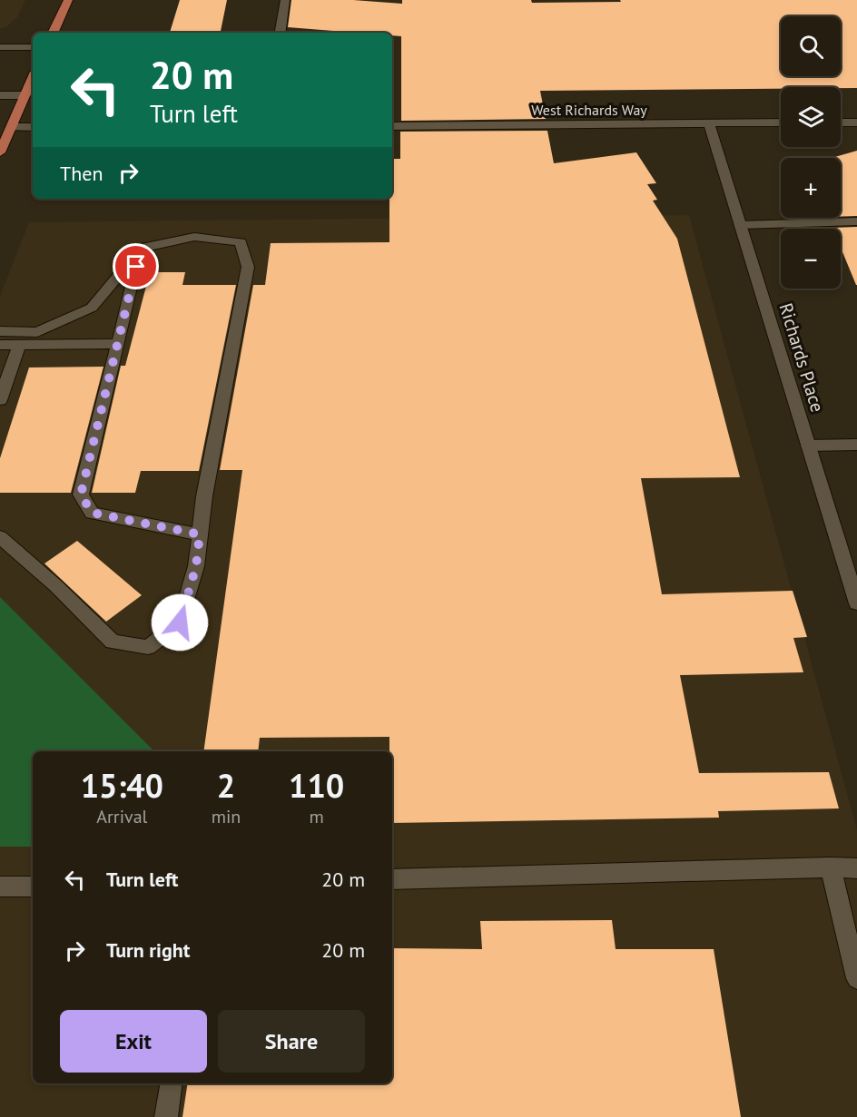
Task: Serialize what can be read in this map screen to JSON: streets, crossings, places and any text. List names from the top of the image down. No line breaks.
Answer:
{"streets":{"street":["West Richards Way","Richards Place"]},"crossings":[["West Richards Way","Richards Place"]],"page":{"map_buttons":["+","−"],"turn":["20 m","Turn left"],"then":"Then","eta":["15:40","Arrival","2","min","110","m"],"list":[{"name":"Turn left","value":"20 m"},{"name":"Turn right","value":"20 m"}],"buttons":["Exit","Share"]}}
